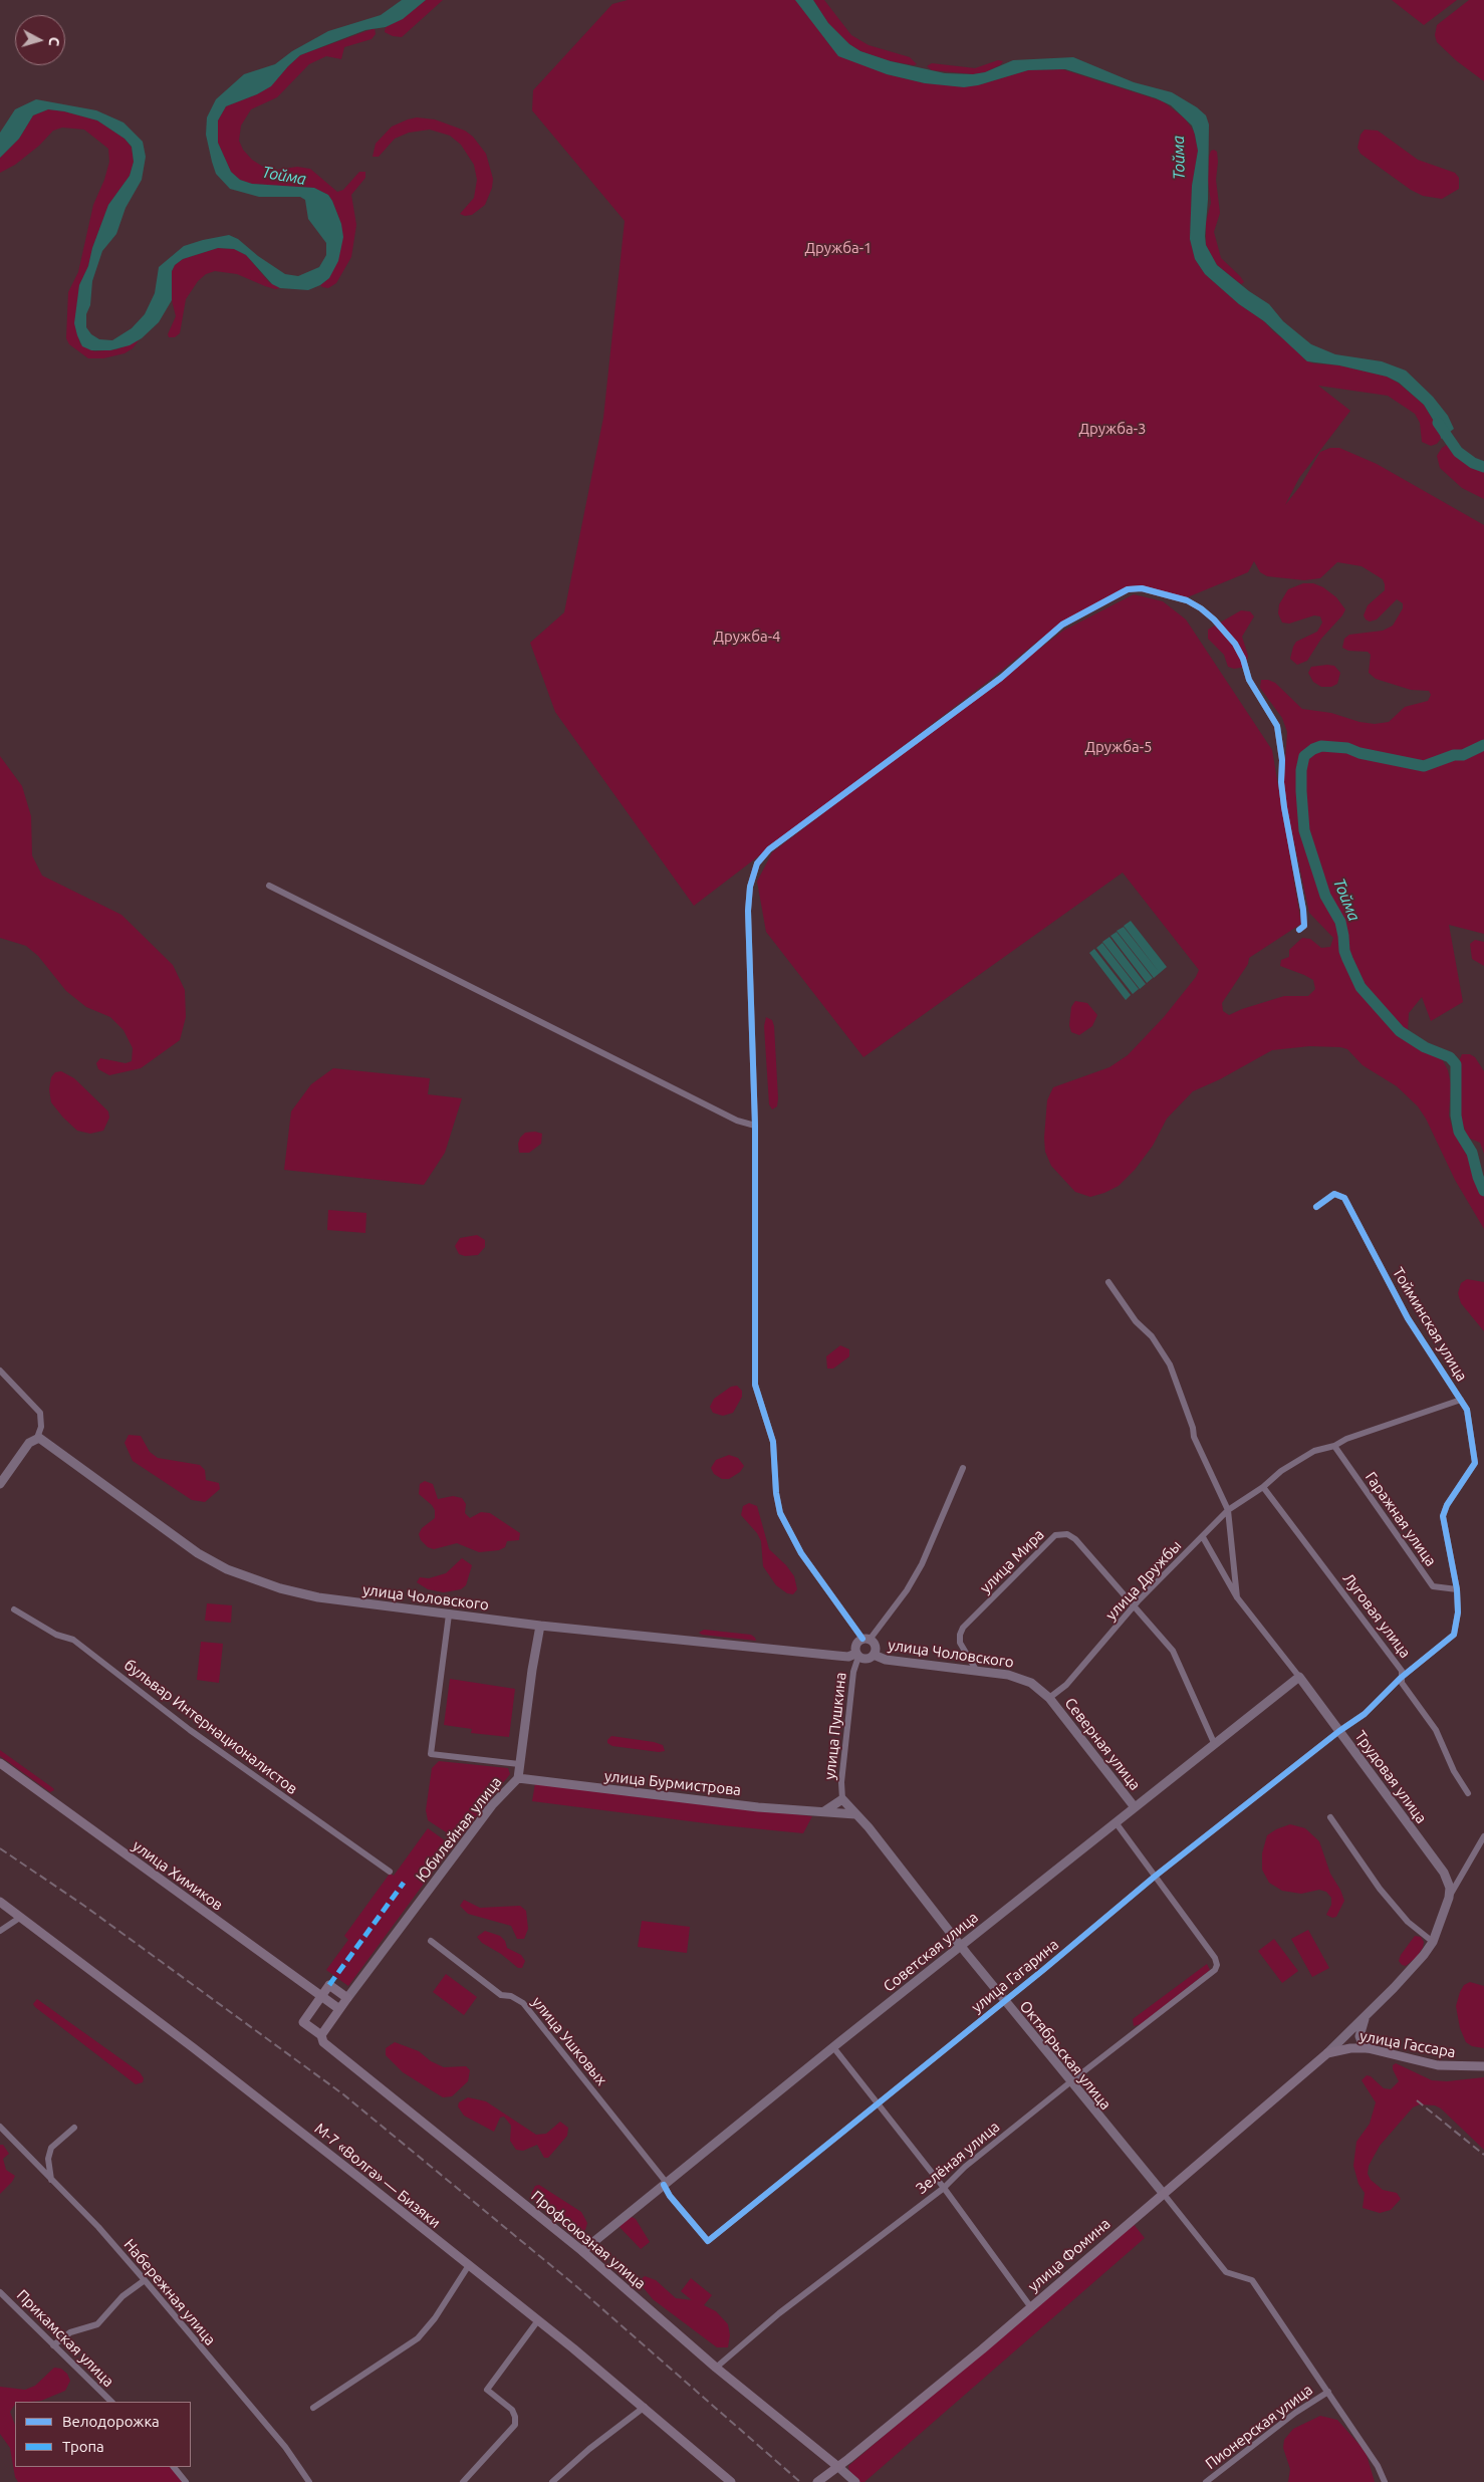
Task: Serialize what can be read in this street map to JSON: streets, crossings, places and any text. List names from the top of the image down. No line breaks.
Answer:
{"streets":{"main road":["улица Химиков","улица Гассара","М-7 «Волга» — Бизяки","Профсоюзная улица","улица Фомина"],"street":["Тойминская улица","Гаражная улица","улица Мира","улица Дружбы","улица Чоловского","Луговая улица","улица Пушкина","бульвар Интернационалистов","Северная улица","Трудовая улица","улица Бурмистрова","Юбилейная улица","Советская улица","улица Гагарина","улица Ушковых","Октябрьская улица","Зелёная улица","Набережная улица","Прикамская улица","Пионерская улица"]},"crossings":[["Тойминская улица","Гаражная улица"],["Тойминская улица","улица Дружбы"],["Тойминская улица","Луговая улица"],["Тойминская улица","Трудовая улица"],["Тойминская улица","улица Гагарина"],["Гаражная улица","улица Дружбы"],["улица Мира","улица Дружбы"],["улица Мира","улица Чоловского"],["улица Дружбы","улица Чоловского"],["улица Дружбы","Луговая улица"],["улица Дружбы","Северная улица"],["улица Чоловского","улица Пушкина"],["улица Чоловского","Северная улица"],["улица Чоловского","Юбилейная улица"],["улица Пушкина","Октябрьская улица"],["Северная улица","Советская улица"],["Трудовая улица","Советская улица"],["Трудовая улица","улица Гагарина"],["улица Бурмистрова","Юбилейная улица"],["улица Бурмистрова","Октябрьская улица"],["улица Химиков","Профсоюзная улица"],["Советская улица","улица Ушковых"],["Советская улица","Октябрьская улица"],["Советская улица","Профсоюзная улица"],["улица Гагарина","улица Ушковых"],["улица Гагарина","Октябрьская улица"],["улица Гагарина","Зелёная улица"],["улица Гассара","улица Фомина"],["Октябрьская улица","Зелёная улица"],["Октябрьская улица","улица Фомина"],["Зелёная улица","Профсоюзная улица"],["Профсоюзная улица","улица Фомина"]],"water":["Тойма"],"parks":["Дружба-1","Дружба-3","Дружба-4","Дружба-5"],"legend":["Велодорожка","Тропа"],"north":"right"}
